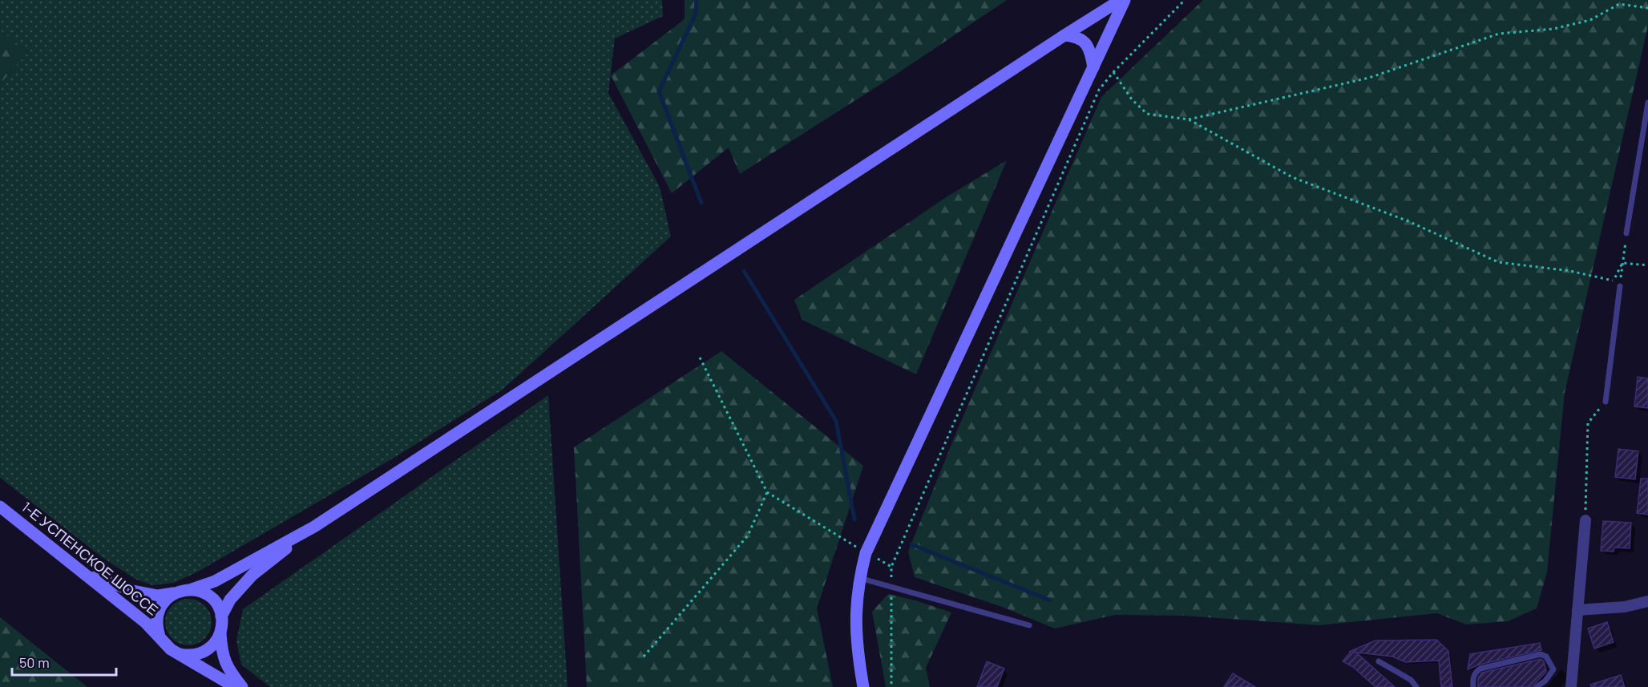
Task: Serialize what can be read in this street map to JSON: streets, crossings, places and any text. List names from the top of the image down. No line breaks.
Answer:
{"streets":{"main road":["1-Е УСПЕНСКОЕ ШОССЕ"]},"scale_bar":"50 m"}
